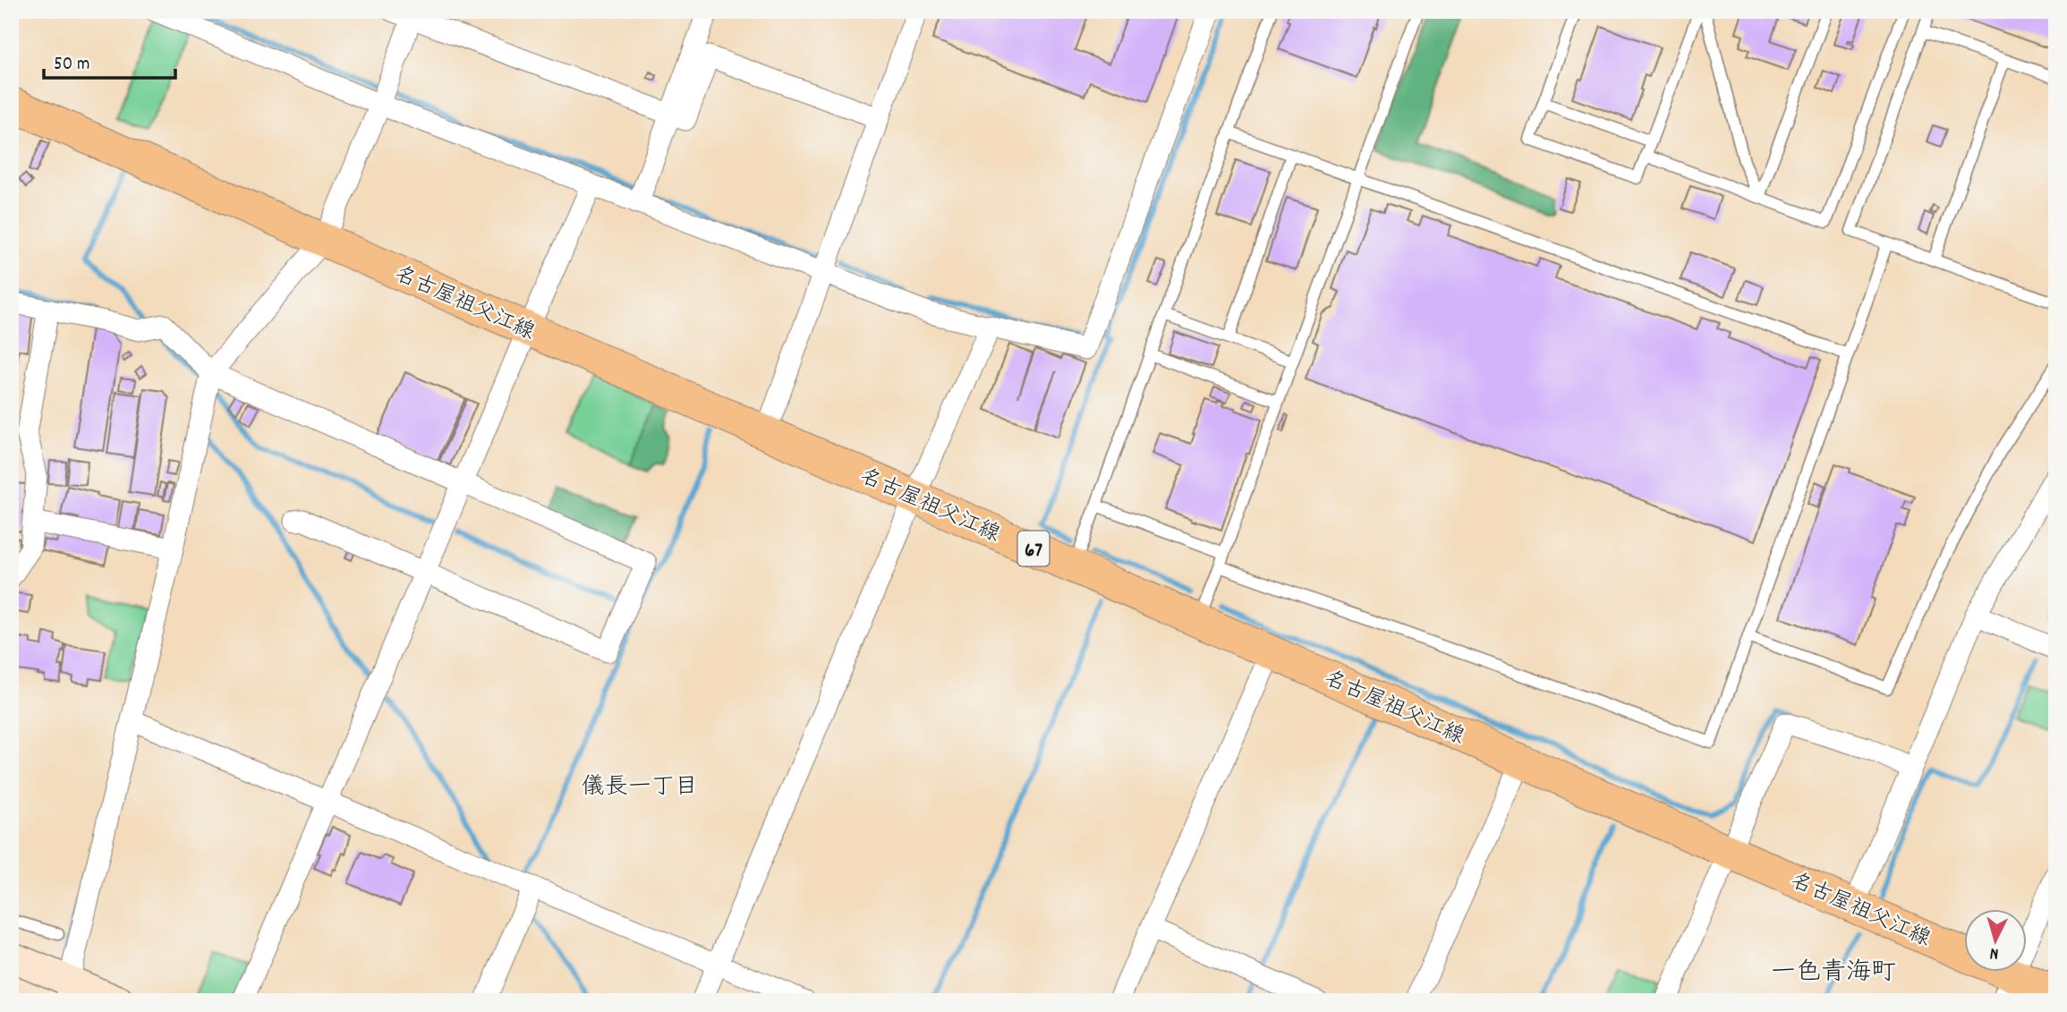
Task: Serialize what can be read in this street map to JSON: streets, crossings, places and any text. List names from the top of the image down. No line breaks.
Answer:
{"streets":{"main road":["名古屋祖父江線","67"]},"districts":["儀長一丁目","一色青海町"],"scale_bar":"50 m","north":"bottom"}
